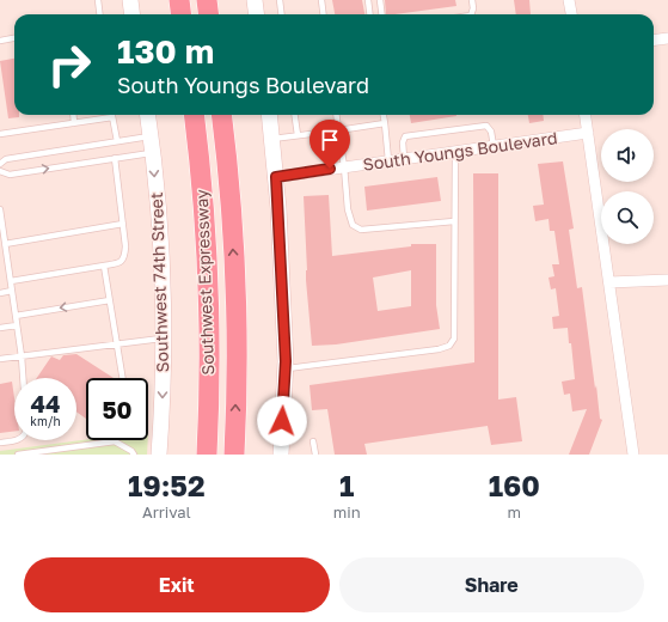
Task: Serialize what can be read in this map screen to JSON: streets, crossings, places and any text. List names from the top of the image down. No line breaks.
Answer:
{"streets":{"highway":["Southwest Expressway"],"main road":["Southwest 74th Street"],"street":["South Youngs Boulevard"]},"page":{"turn":["130 m","South Youngs Boulevard"],"speed":"44 km/h","limit":"50","eta":["19:52","Arrival","1","min","160","m"],"buttons":["Exit","Share"]}}
